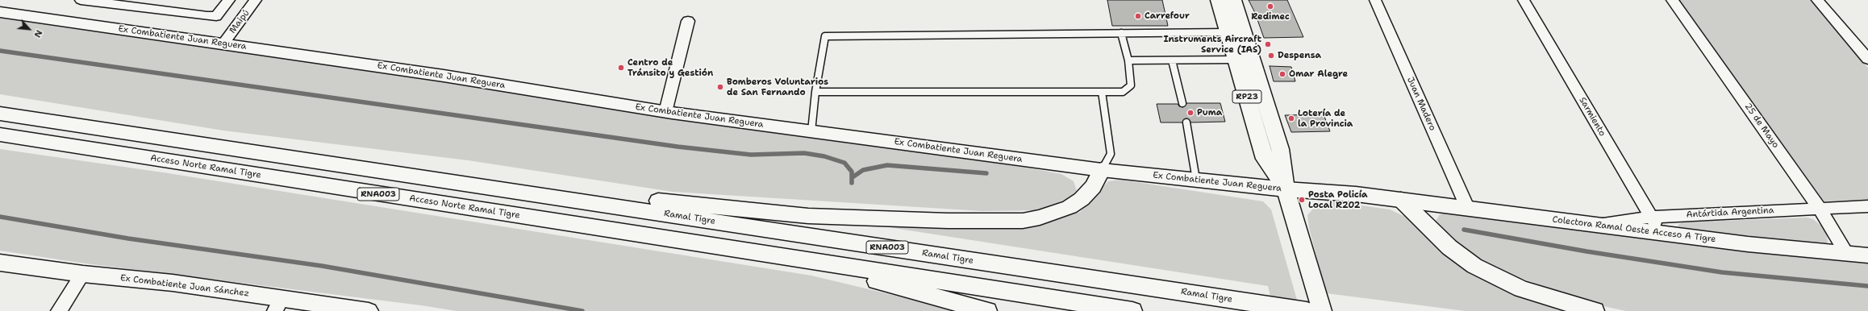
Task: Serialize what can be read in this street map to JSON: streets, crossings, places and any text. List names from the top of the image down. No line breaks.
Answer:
{"streets":{"main road":["RP23","Acceso Norte Ramal Tigre","RNA003","Ramal Tigre"],"street":["Maipú","Ex Combatiente Juan Reguera","Juan Madero","Sarmiento","25 de Mayo","Antártida Argentina","Colectora Ramal Oeste Acceso A Tigre","Ex Combatiente Juan Sánchez"]},"crossings":[["Maipú","Ex Combatiente Juan Reguera"],["Ex Combatiente Juan Reguera","RP23"],["Ex Combatiente Juan Reguera","Colectora Ramal Oeste Acceso A Tigre"],["Juan Madero","Colectora Ramal Oeste Acceso A Tigre"],["Sarmiento","Antártida Argentina"],["Sarmiento","Colectora Ramal Oeste Acceso A Tigre"],["25 de Mayo","Antártida Argentina"],["25 de Mayo","Colectora Ramal Oeste Acceso A Tigre"],["Acceso Norte Ramal Tigre","RNA003"],["RNA003","Ramal Tigre"],["Antártida Argentina","Colectora Ramal Oeste Acceso A Tigre"]],"places":["Redimec","Carrefour","Instruments Aircraft Service (IAS)","Despensa","Centro de Tránsito y Gestión","Omar Alegre","Bomberos Voluntarios de San Fernando","Puma","Lotería de la Provincia","Posta Policía Local R202"],"north":"bottom right"}
